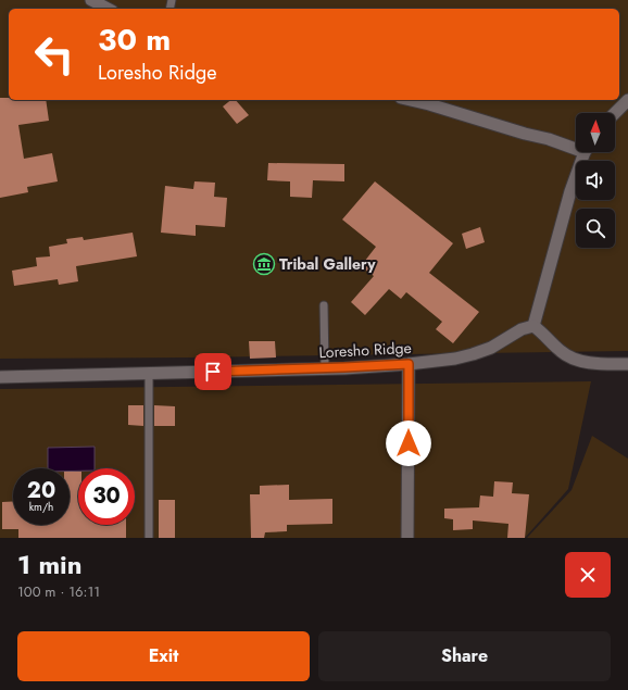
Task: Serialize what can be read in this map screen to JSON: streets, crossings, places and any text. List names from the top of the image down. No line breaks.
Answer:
{"streets":{"main road":["Loresho Ridge"]},"places":{"museum":["Tribal Gallery"]},"north":"top","page":{"turn":["30 m","Loresho Ridge"],"speed":"20 km/h","limit":"30","heading":["1 min","100 m · 16:11"],"buttons":["Exit","Share"]}}
